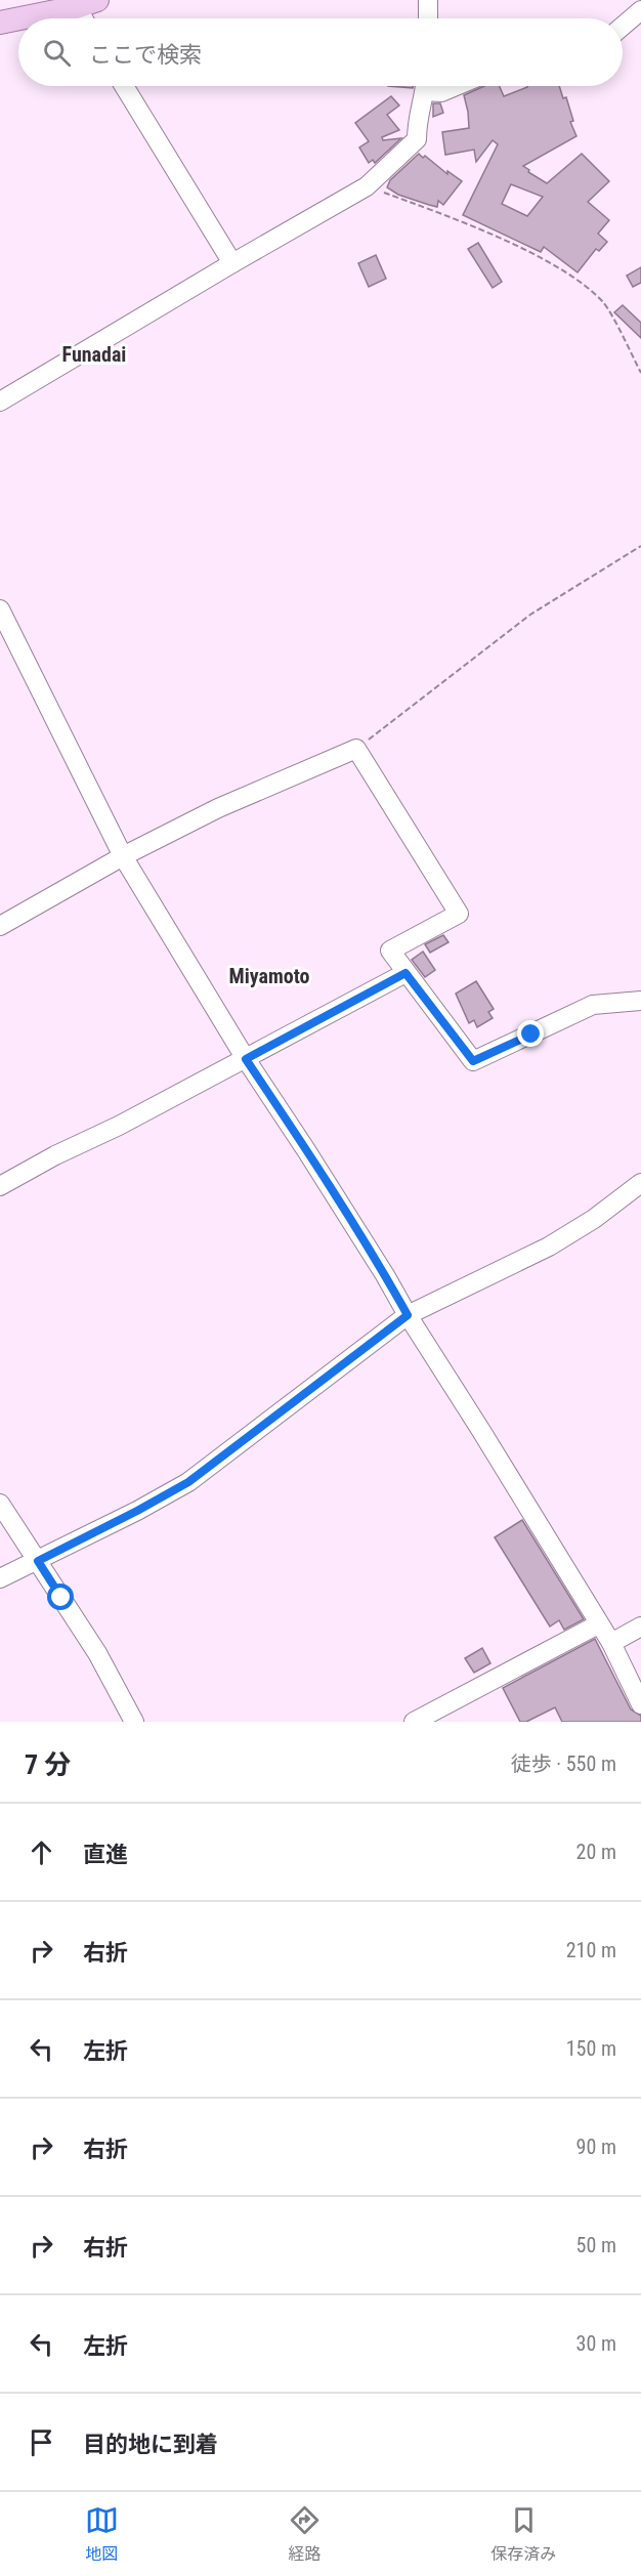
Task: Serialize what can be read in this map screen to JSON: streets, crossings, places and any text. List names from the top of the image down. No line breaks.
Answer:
{"districts":["Funadai","Miyamoto"],"page":{"search":"ここで検索","heading":["7 分","徒歩 · 550 m"],"list":[["直進","20 m"],["右折","210 m"],["左折","150 m"],["右折","90 m"],["右折","50 m"],["左折","30 m"],"目的地に到着"],"nav":["地図","経路","保存済み"]}}
